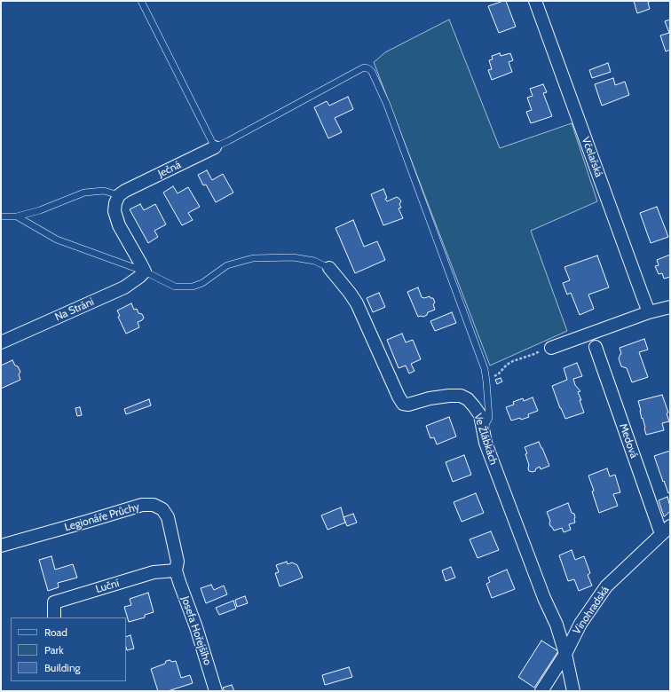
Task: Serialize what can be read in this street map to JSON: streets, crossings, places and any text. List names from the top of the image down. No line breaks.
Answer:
{"streets":{"street":["Včelařská","Ječná","Na Stráni","Ve Žlábkách","Medová","Legionáře Průchy","Luční","Vinohradská","Josefa Hořejšího"]},"crossings":[["Ve Žlábkách","Vinohradská"],["Medová","Vinohradská"],["Legionáře Průchy","Luční"],["Legionáře Průchy","Josefa Hořejšího"],["Luční","Josefa Hořejšího"]],"legend":["Road","Park","Building"]}
